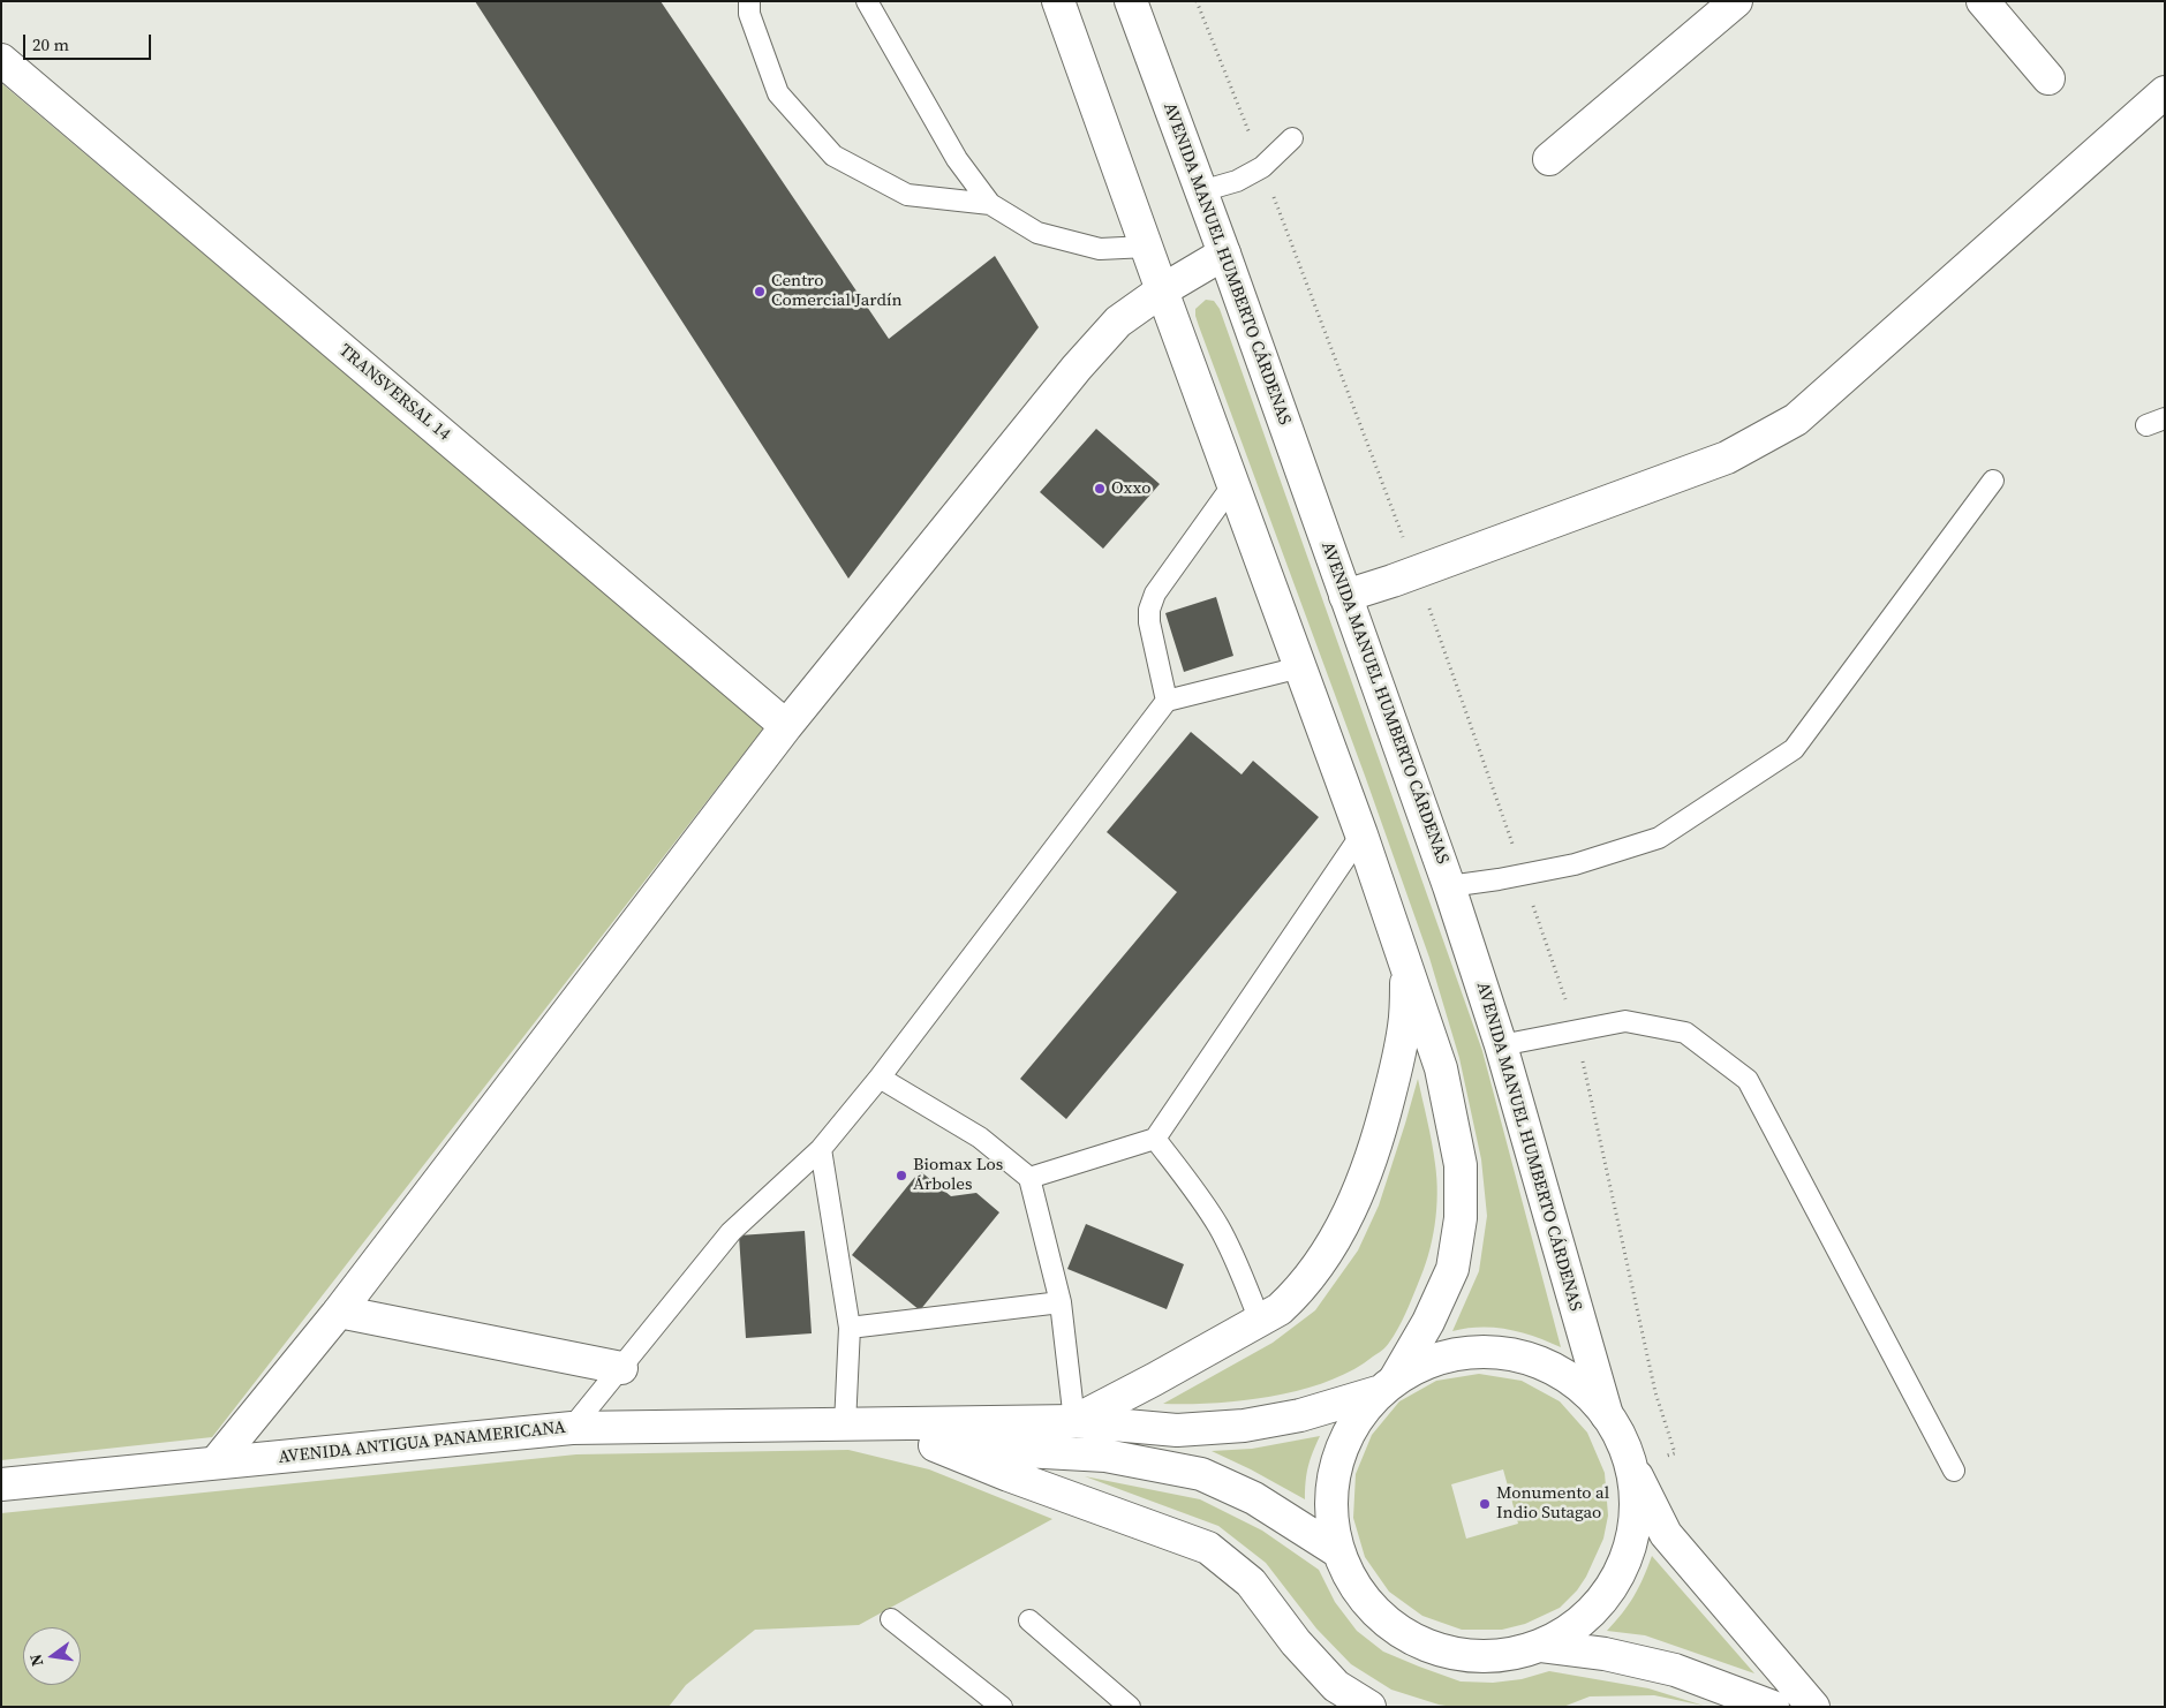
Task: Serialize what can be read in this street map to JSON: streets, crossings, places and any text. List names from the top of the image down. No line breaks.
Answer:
{"streets":{"main road":["AVENIDA MANUEL HUMBERTO CÁRDENAS","TRANSVERSAL 14","AVENIDA ANTIGUA PANAMERICANA"]},"places":["Centro Comercial Jardín","Oxxo","Biomax Los Árboles","Monumento al Indio Sutagao"],"scale_bar":"20 m","north":"left"}
